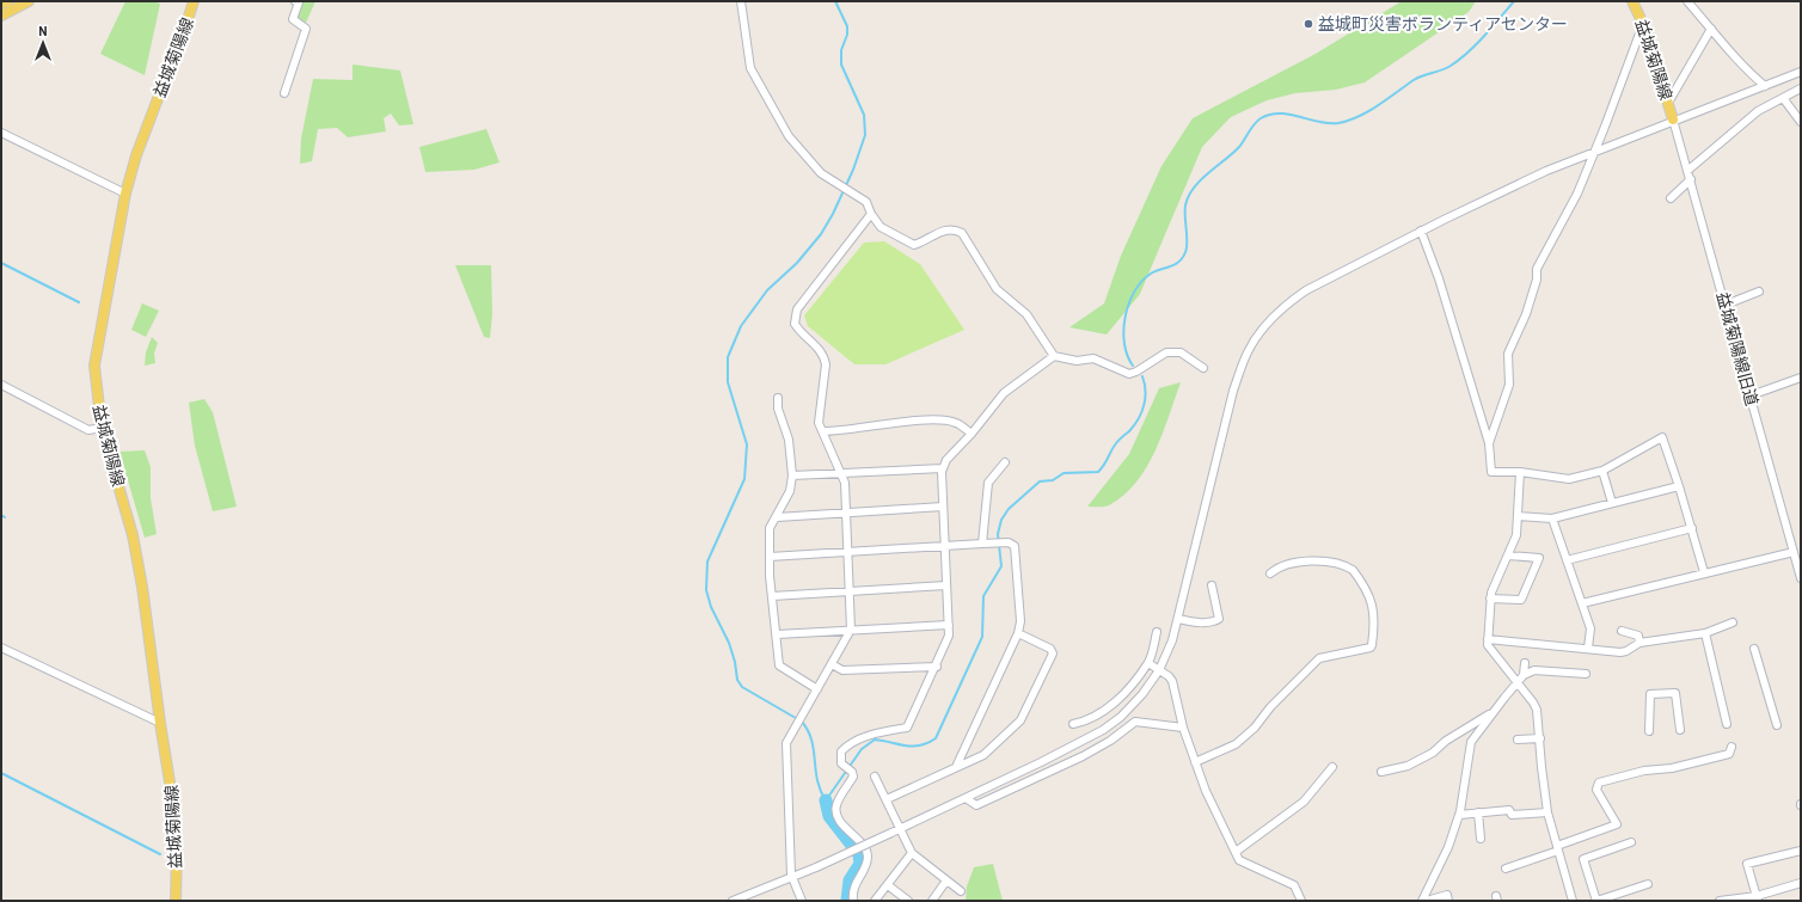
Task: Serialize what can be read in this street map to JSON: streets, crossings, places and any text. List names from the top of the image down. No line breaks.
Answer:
{"streets":{"main road":["益城菊陽線"],"street":["益城菊陽線旧道"]},"crossings":[["益城菊陽線","益城菊陽線旧道"]],"places":["益城町災害ボランティアセンター"],"north":"top"}
